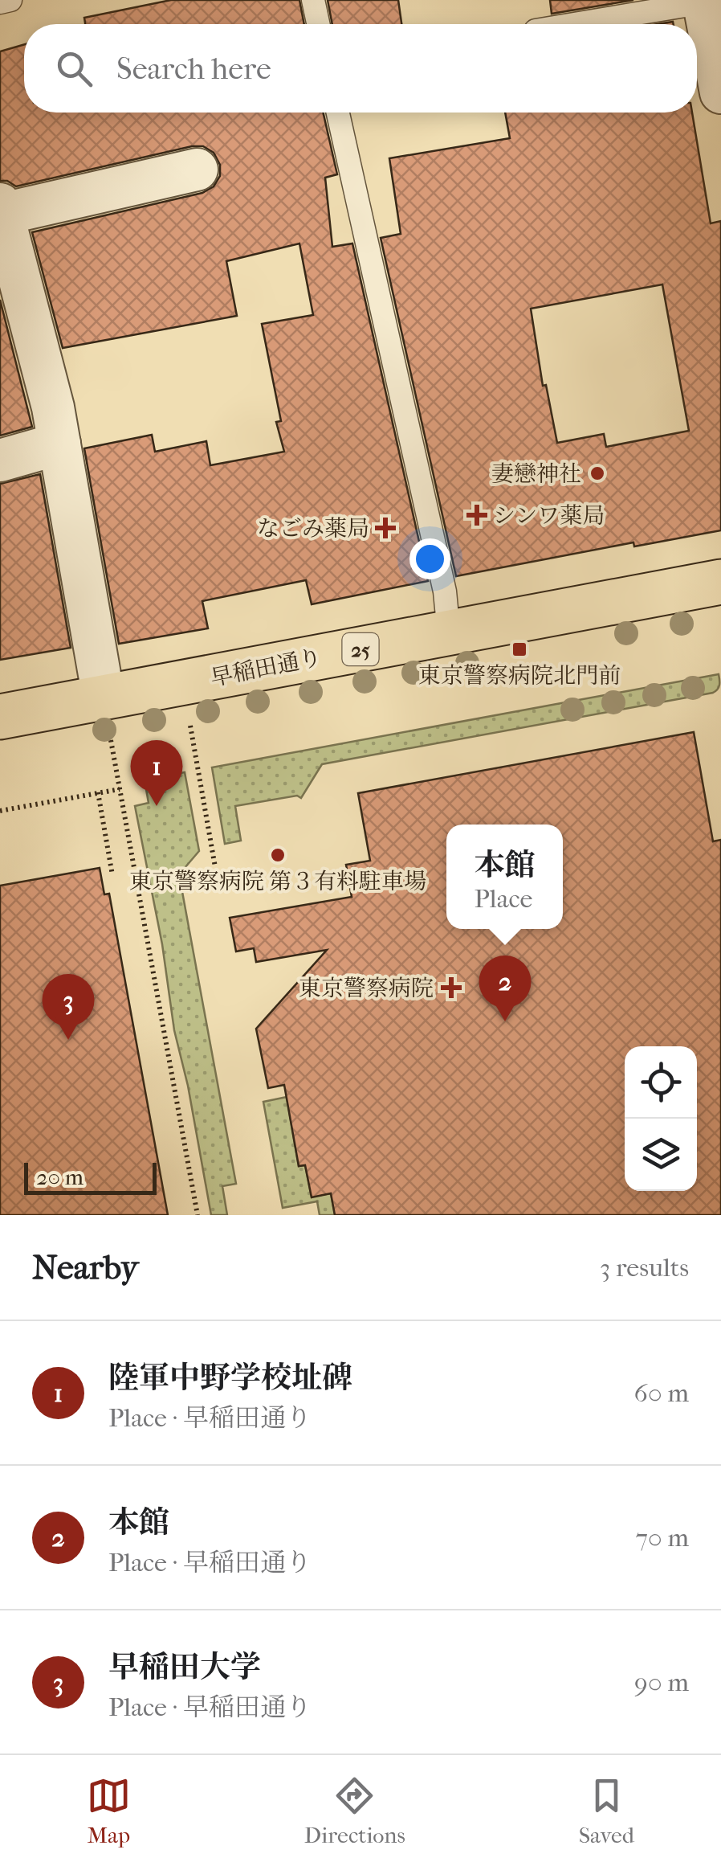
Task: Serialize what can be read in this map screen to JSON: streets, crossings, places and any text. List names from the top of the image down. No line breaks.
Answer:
{"streets":{"main road":["25","早稲田通り"]},"places":{"other":["妻戀神社","東京警察病院 第３有料駐車場"],"health":["シンワ薬局","なごみ薬局","東京警察病院"],"transit":["東京警察病院北門前"]},"scale_bar":"20 m","page":{"search":"Search here","pins":["1","2","3"],"popup":["本館","Place"],"scale":"20 m","heading":["Nearby","3 results"],"list":[{"mark":"1","name":"陸軍中野学校址碑","note":"Place · 早稲田通り","value":"60 m"},{"mark":"2","name":"本館","note":"Place · 早稲田通り","value":"70 m"},{"mark":"3","name":"早稲田大学","note":"Place · 早稲田通り","value":"90 m"}],"nav":["Map","Directions","Saved"]}}
